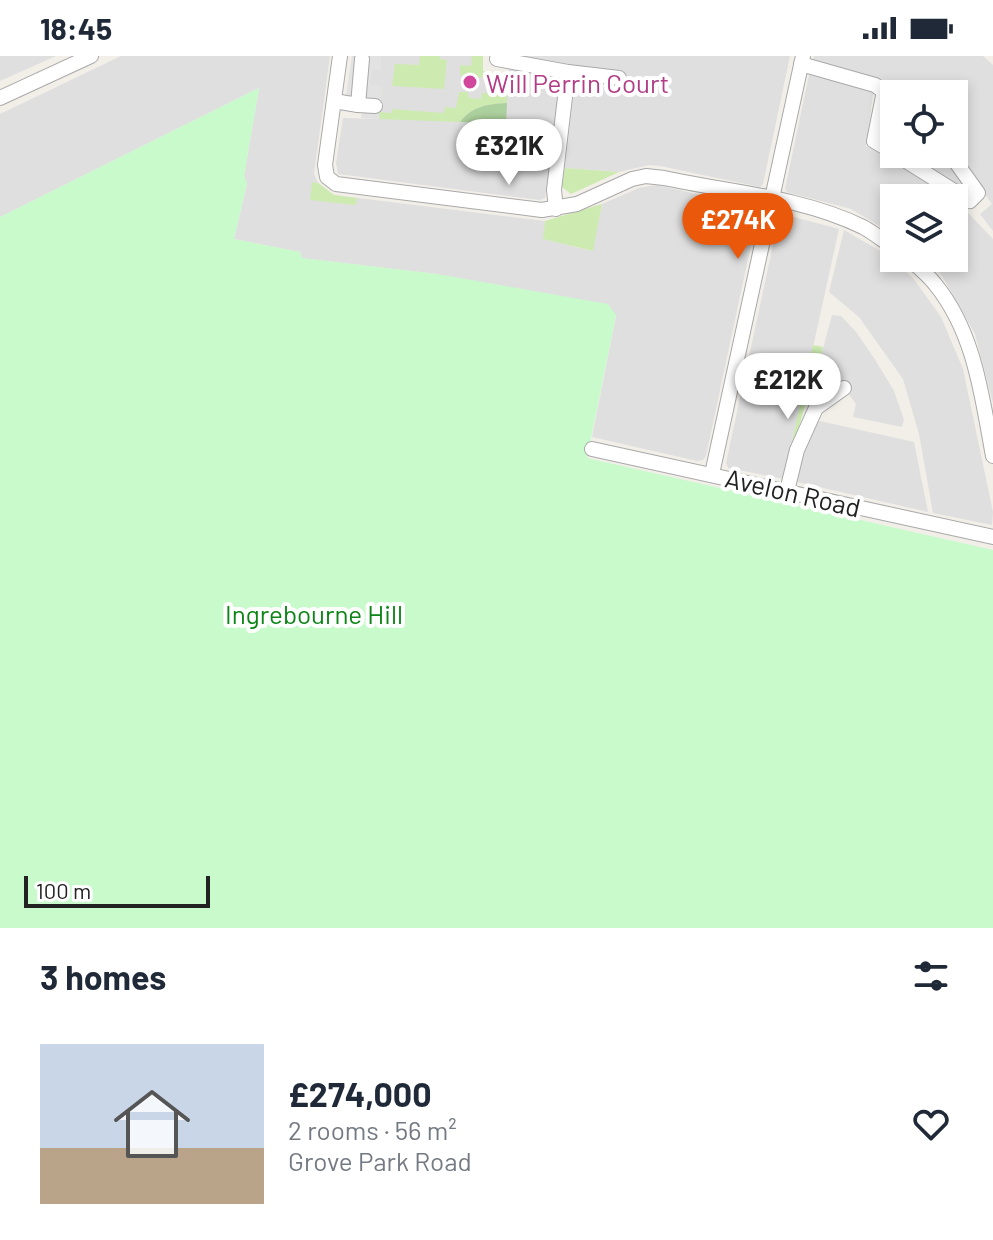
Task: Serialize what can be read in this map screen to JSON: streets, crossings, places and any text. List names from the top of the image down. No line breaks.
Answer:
{"streets":{"street":["Avelon Road"]},"parks":["Ingrebourne Hill"],"places":["Will Perrin Court"],"scale_bar":"100 m","page":{"status":"18:45","price":["£321K","£274K","£212K"],"scale":"100 m","heading":"3 homes","list":[{"name":"£274,000","note":"2 rooms · 56 m² · Grove Park Road"}]}}
